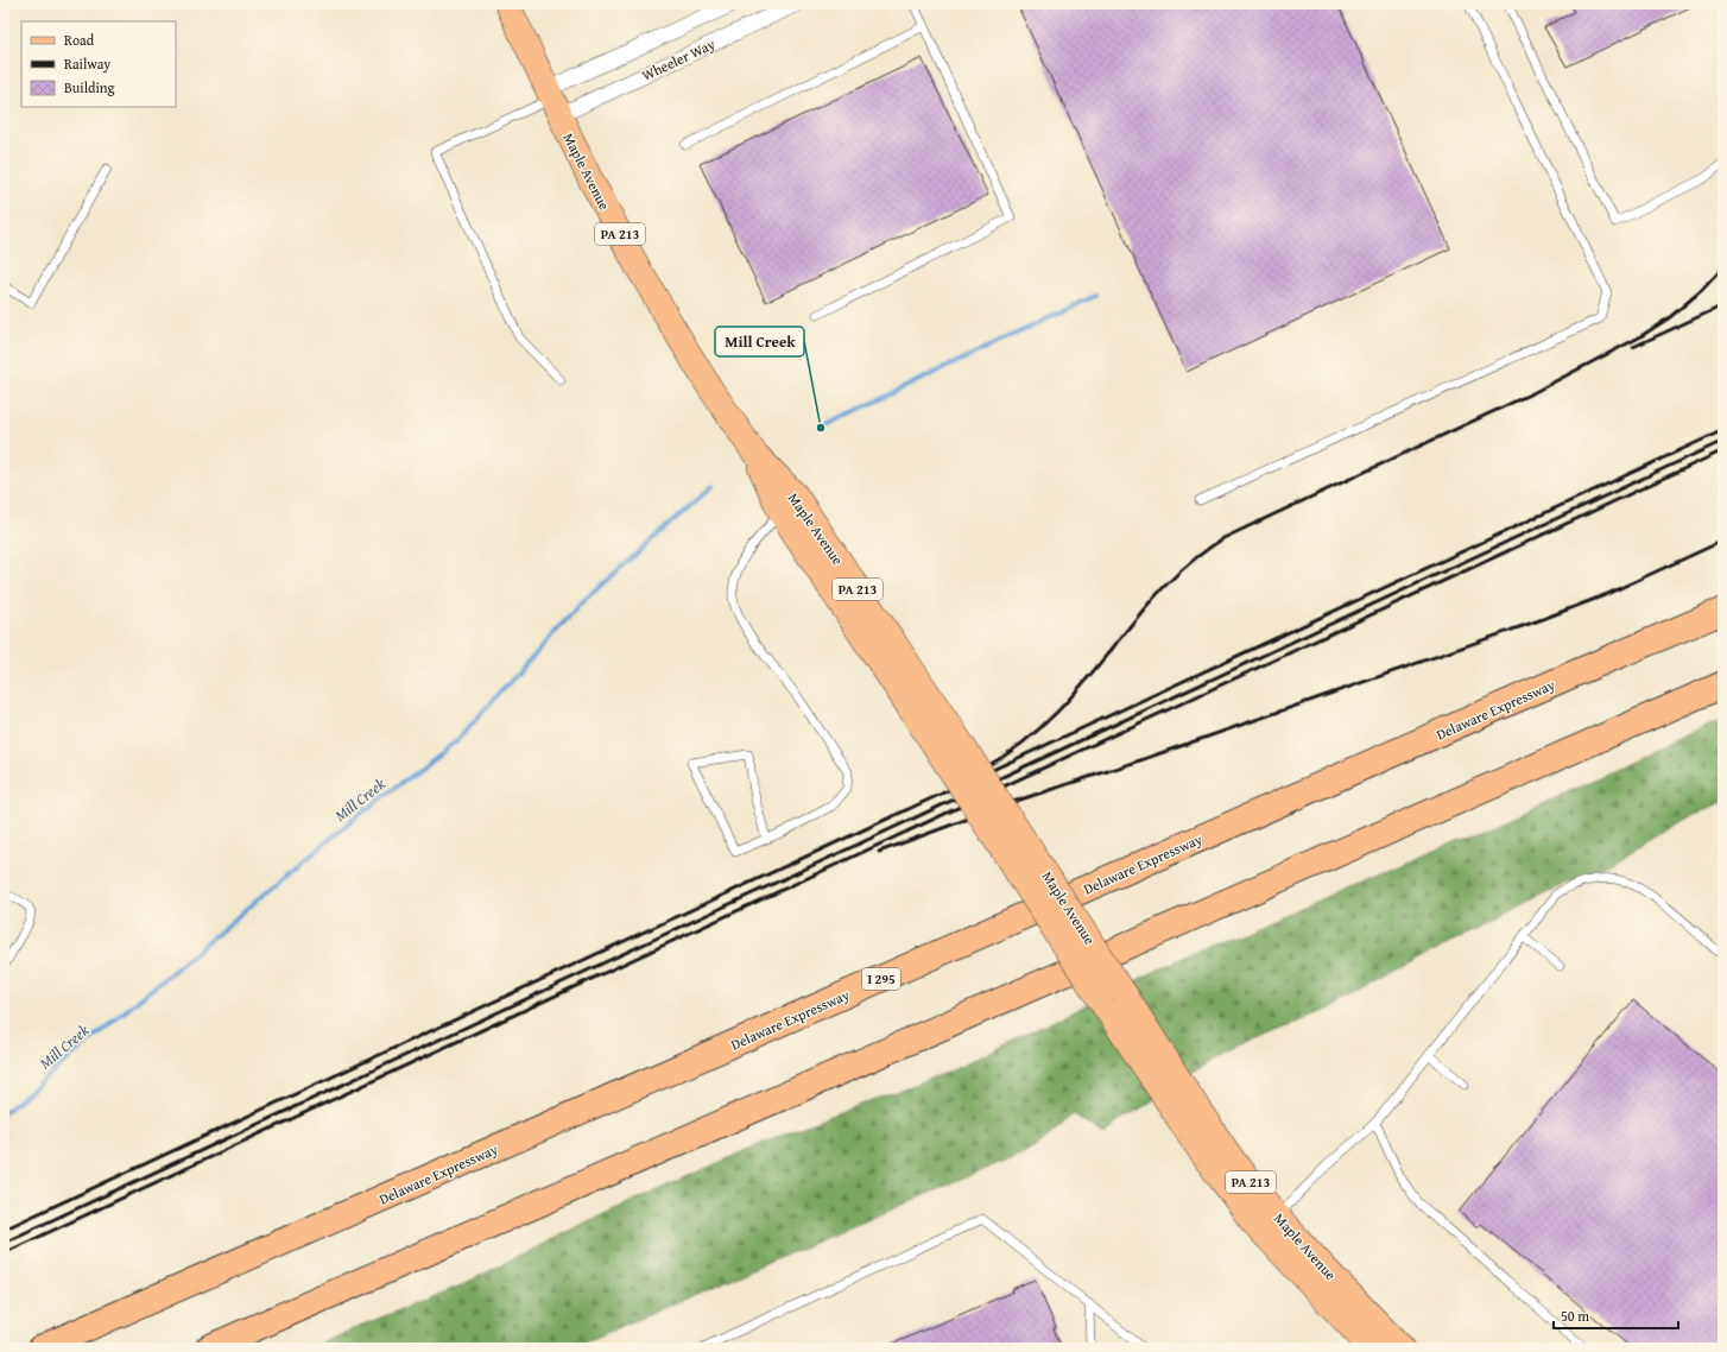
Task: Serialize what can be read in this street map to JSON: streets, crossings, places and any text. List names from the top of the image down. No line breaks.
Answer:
{"streets":{"highway":["Delaware Expressway","I 295"],"main road":["Maple Avenue","PA 213"],"street":["Wheeler Way"]},"crossings":[["Wheeler Way","Maple Avenue"]],"water":["Mill Creek"],"places":["Mill Creek"],"legend":["Road","Railway","Building"],"scale_bar":"50 m"}
